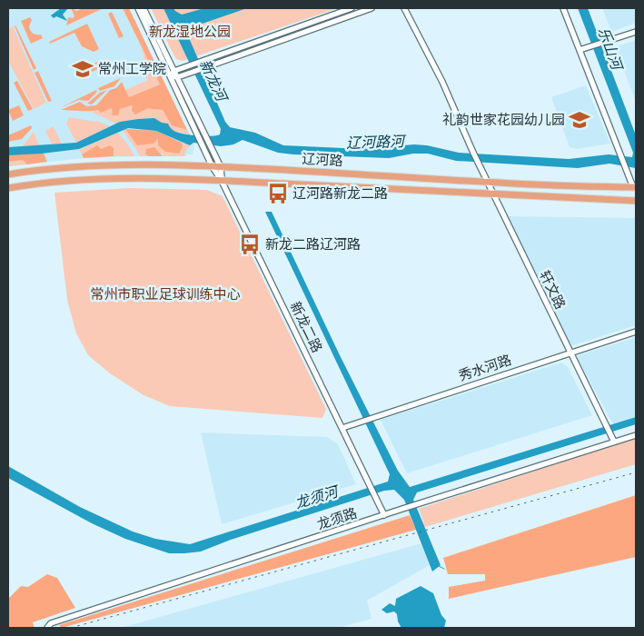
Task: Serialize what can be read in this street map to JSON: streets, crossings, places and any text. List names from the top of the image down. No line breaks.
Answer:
{"streets":{"main road":["辽河路"],"street":["轩文路","新龙二路","秀水河路","龙须路"]},"crossings":[["辽河路","轩文路"],["辽河路","新龙二路"],["轩文路","秀水河路"],["轩文路","龙须路"],["新龙二路","秀水河路"],["新龙二路","龙须路"]],"water":["乐山河","新龙河","辽河路河","龙须河"],"parks":["新龙湿地公园","常州市职业足球训练中心"],"places":{"school or university":["常州工学院","礼韵世家花园幼儿园"],"bus stop":["辽河路新龙二路","新龙二路辽河路"]}}
